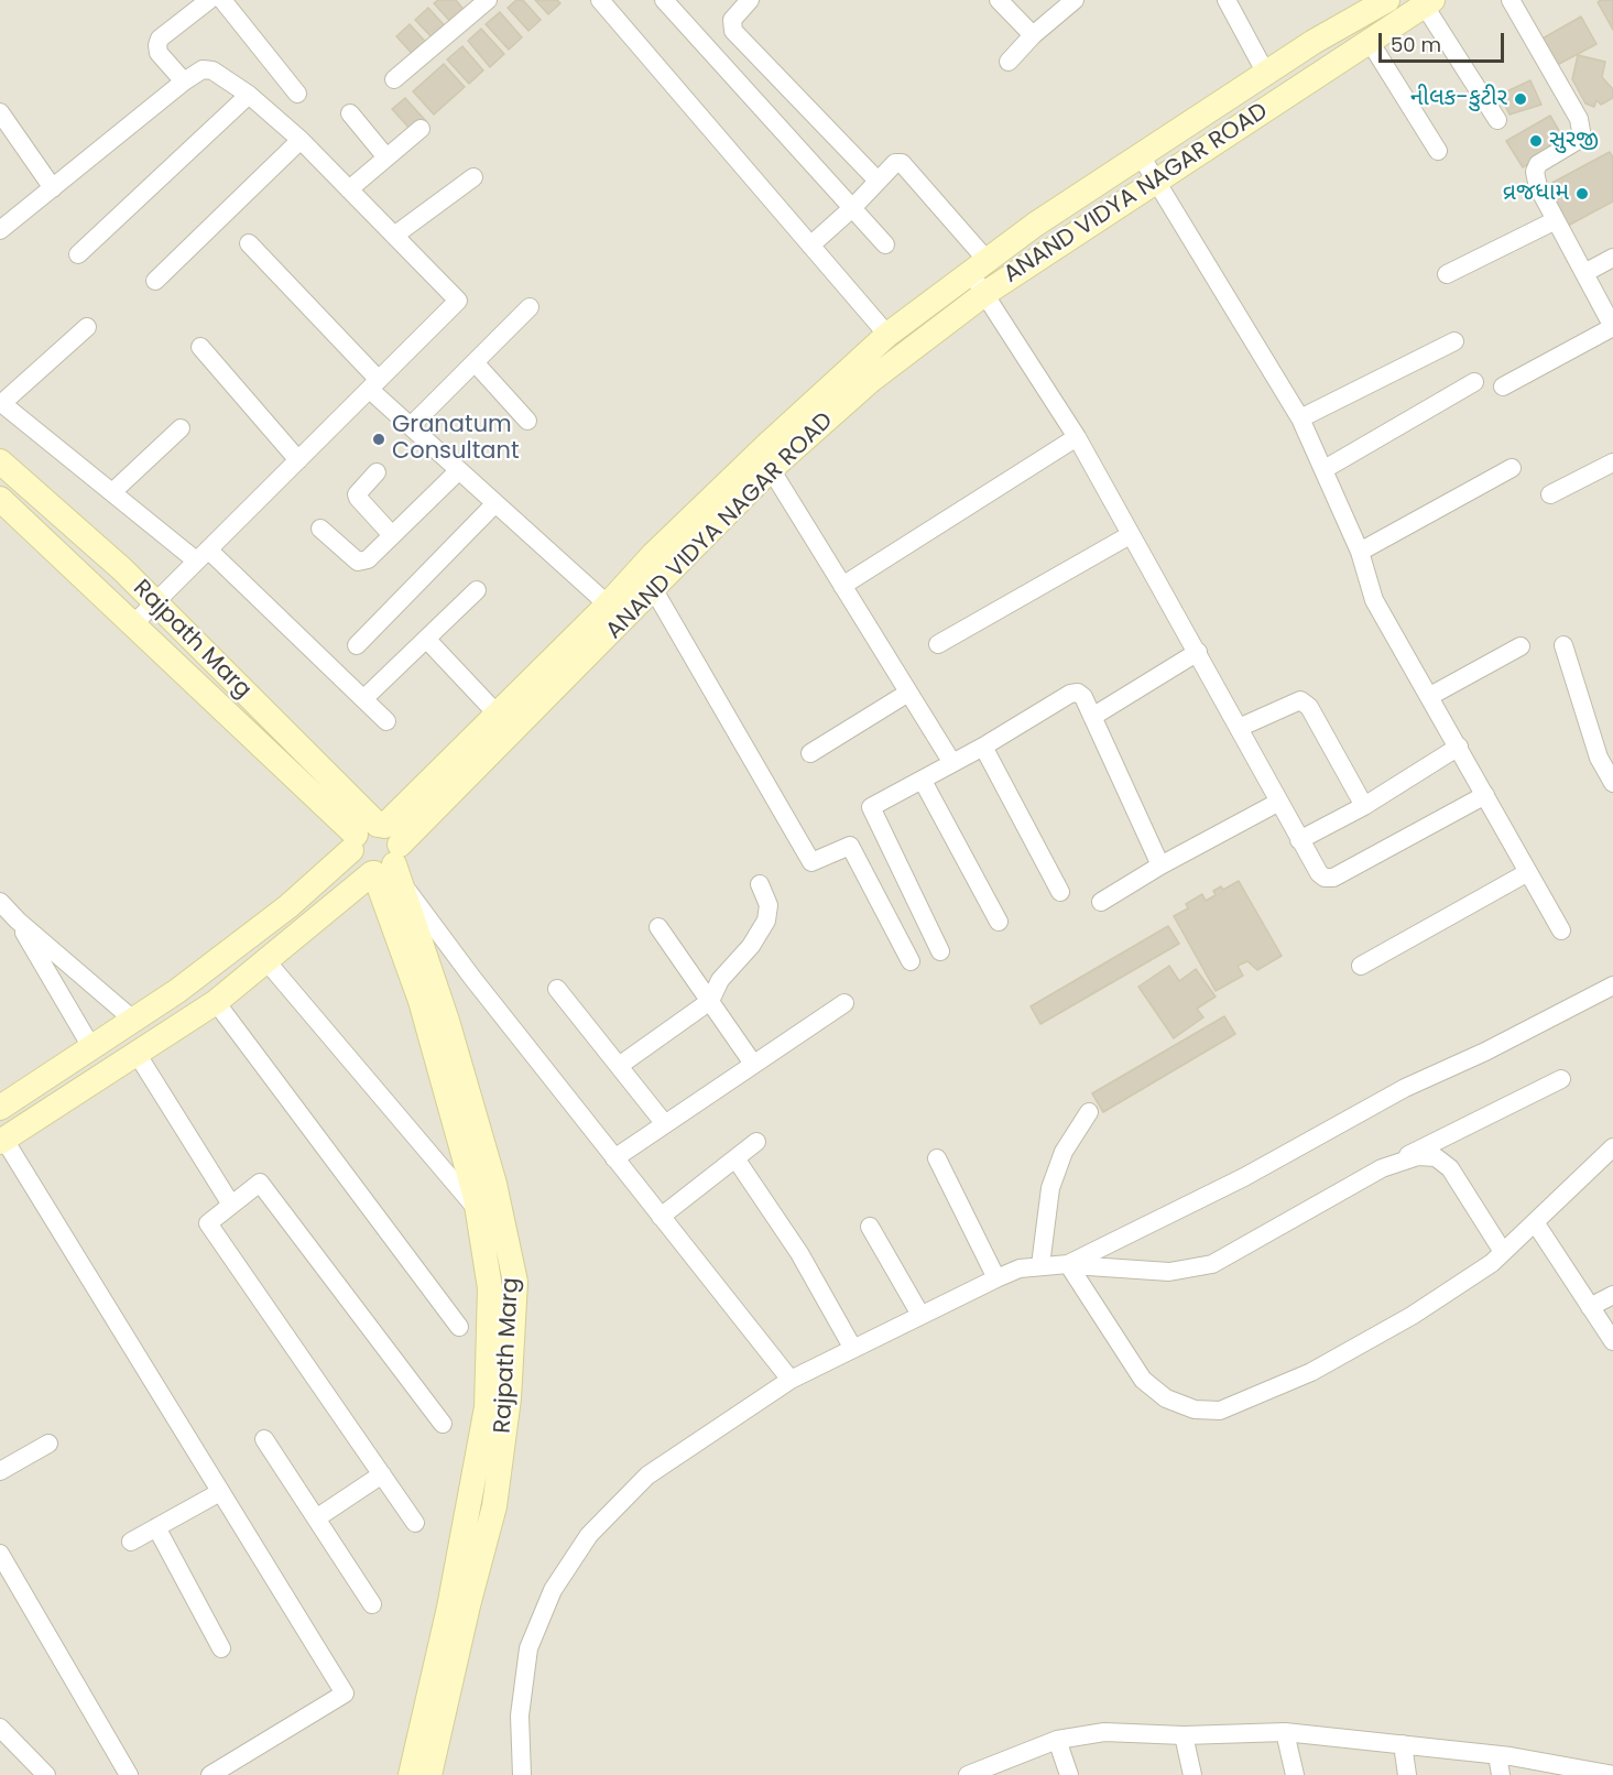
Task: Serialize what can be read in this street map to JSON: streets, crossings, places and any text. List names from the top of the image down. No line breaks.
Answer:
{"streets":{"main road":["ANAND VIDYA NAGAR ROAD","Rajpath Marg"]},"crossings":[["ANAND VIDYA NAGAR ROAD","Rajpath Marg"]],"places":["નીલક-કુટીર","સુરજી","વ્રજધામ","Granatum Consultant"],"scale_bar":"50 m"}
